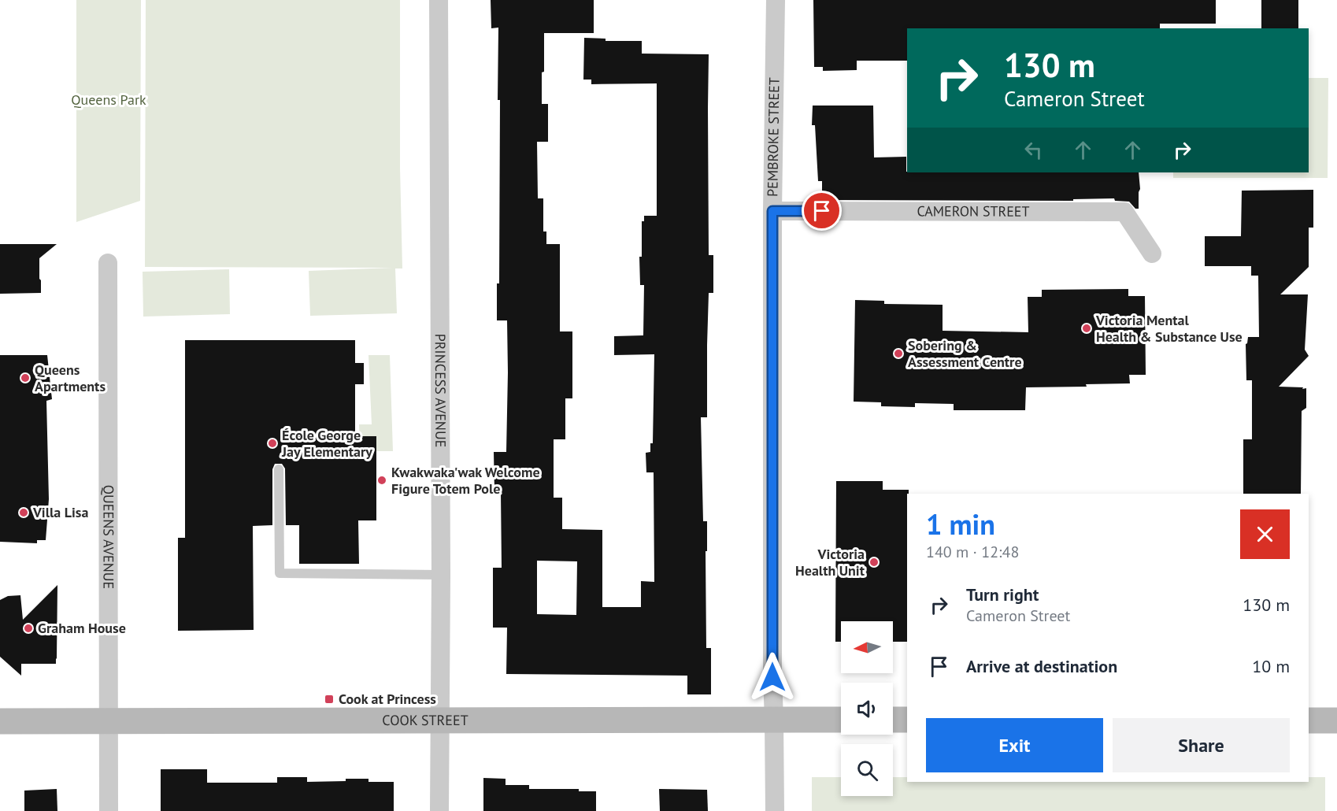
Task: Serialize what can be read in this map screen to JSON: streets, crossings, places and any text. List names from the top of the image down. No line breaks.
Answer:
{"streets":{"main road":["COOK STREET"],"street":["PEMBROKE STREET","CAMERON STREET","PRINCESS AVENUE","QUEENS AVENUE"]},"crossings":[["PEMBROKE STREET","CAMERON STREET"],["PEMBROKE STREET","COOK STREET"],["PRINCESS AVENUE","COOK STREET"],["QUEENS AVENUE","COOK STREET"]],"parks":["Queens Park"],"places":{"other":["Victoria Mental Health & Substance Use","Sobering & Assessment Centre","Queens Apartments","École George Jay Elementary","Kwakwaka'wak Welcome Figure Totem Pole","Villa Lisa","Victoria Health Unit","Graham House"],"transit":["Cook at Princess"]},"north":"left","page":{"turn":["130 m","Cameron Street"],"heading":["1 min","140 m · 12:48"],"list":[{"name":"Turn right","note":"Cameron Street","value":"130 m"},{"name":"Arrive at destination","value":"10 m"}],"buttons":["Exit","Share"]}}
